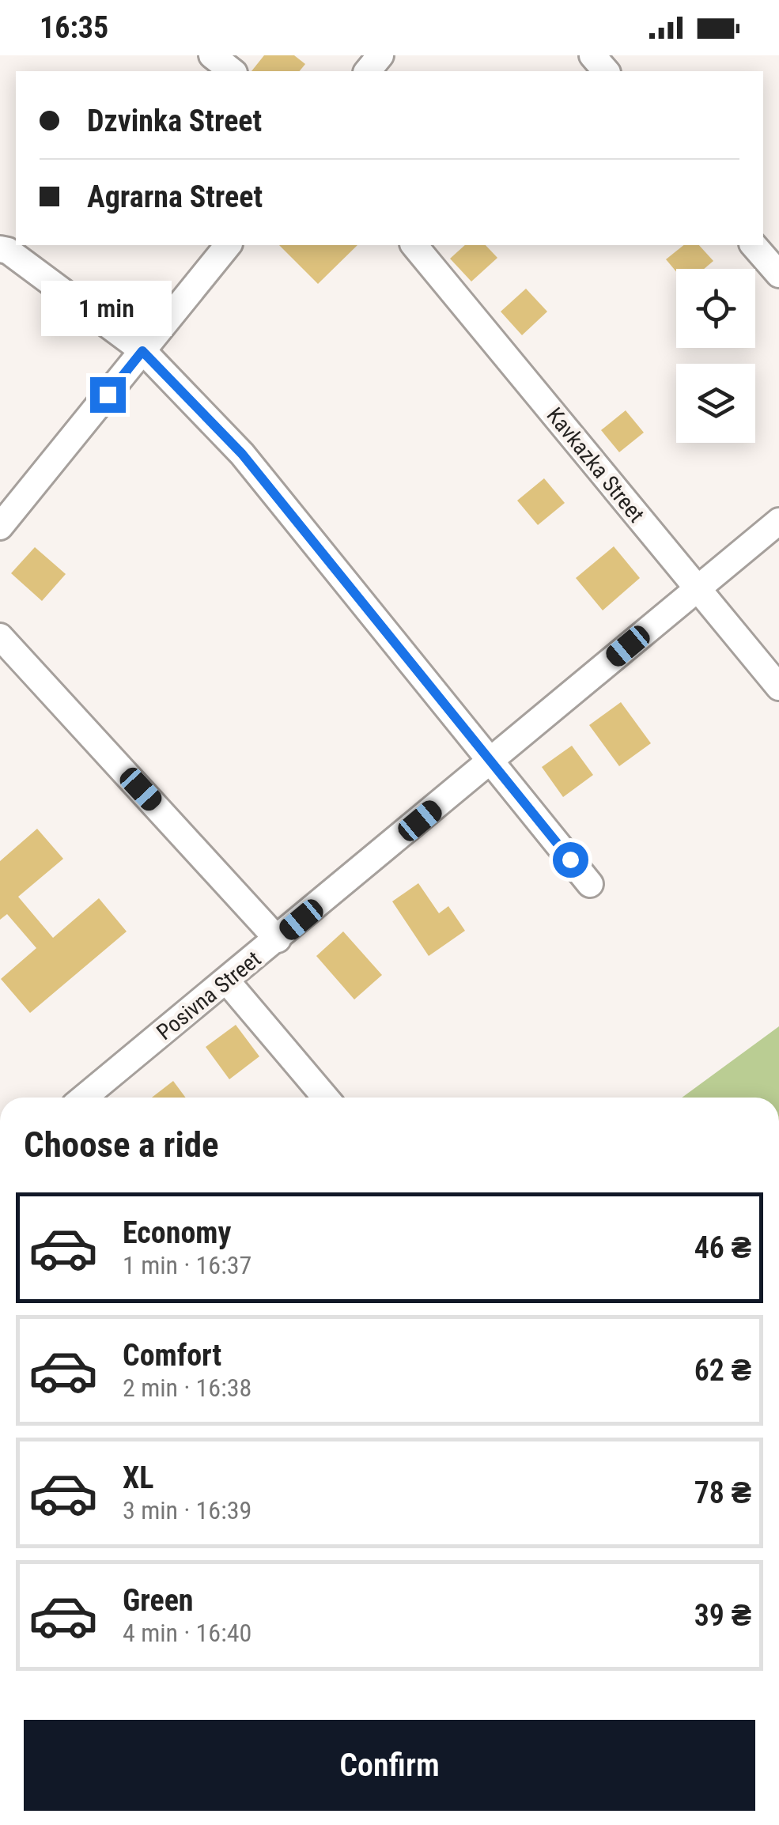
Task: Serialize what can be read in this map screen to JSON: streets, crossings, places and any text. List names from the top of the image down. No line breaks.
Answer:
{"streets":{"street":["Kavkazka Street","Posivna Street"]},"crossings":[["Kavkazka Street","Posivna Street"]],"page":{"status":"16:35","banner":["Dzvinka Street","Agrarna Street"],"bubble":"1 min","heading":"Choose a ride","list":[{"name":"Economy","note":"1 min · 16:37","value":"46 ₴"},{"name":"Comfort","note":"2 min · 16:38","value":"62 ₴"},{"name":"XL","note":"3 min · 16:39","value":"78 ₴"},{"name":"Green","note":"4 min · 16:40","value":"39 ₴"}],"buttons":"Confirm"}}
